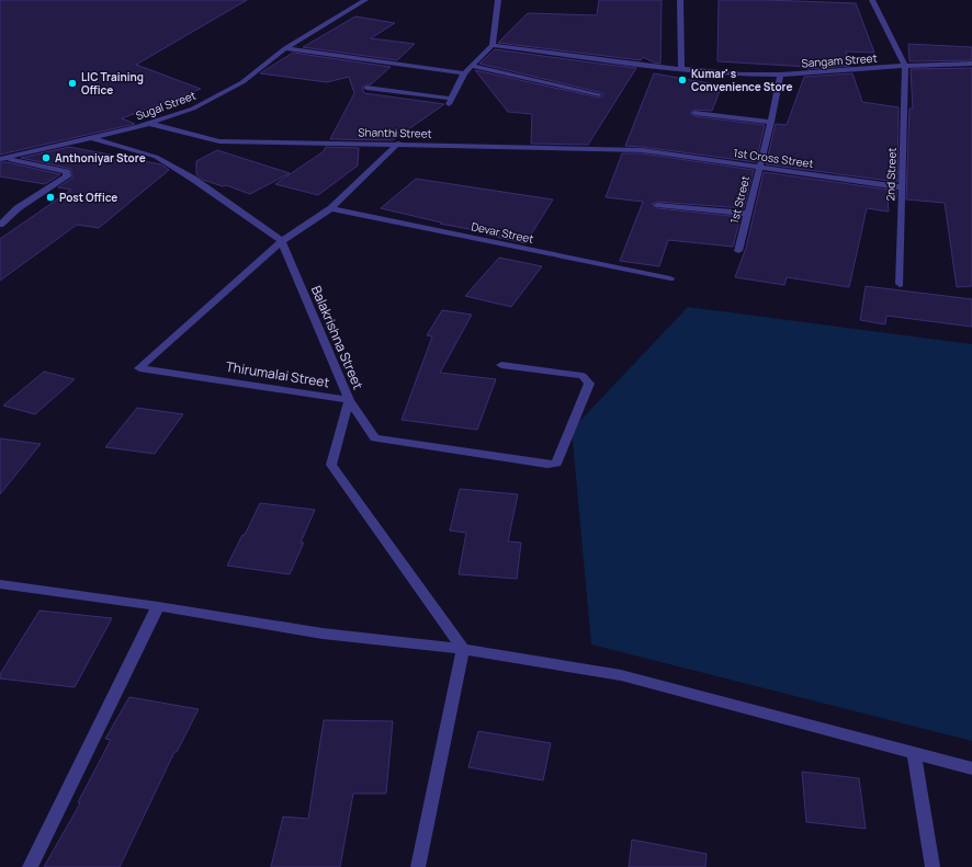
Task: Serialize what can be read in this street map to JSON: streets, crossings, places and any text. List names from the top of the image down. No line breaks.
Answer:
{"streets":{"street":["Sangam Street","Sugal Street","Shanthi Street","1st Cross Street","2nd Street","1st Street","Devar Street","Balakrishna Street","Thirumalai Street"]},"crossings":[["Sangam Street","2nd Street"],["Sangam Street","1st Street"],["Sugal Street","Shanthi Street"],["Shanthi Street","1st Cross Street"],["Shanthi Street","Thirumalai Street"],["1st Cross Street","2nd Street"],["1st Cross Street","1st Street"],["Devar Street","Thirumalai Street"],["Balakrishna Street","Thirumalai Street"]],"places":["Kumar' s Convenience Store","LIC Training Office","Anthoniyar Store","Post Office"]}
